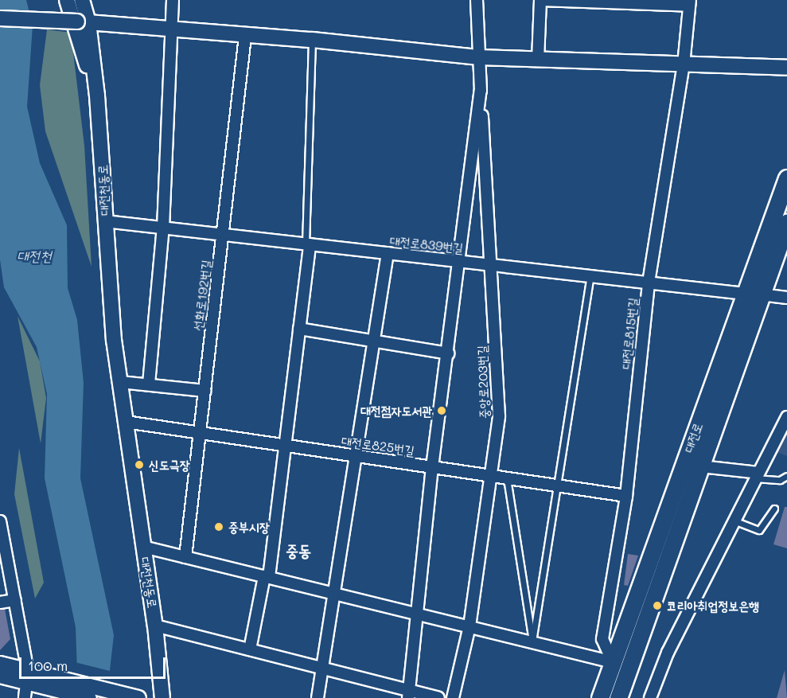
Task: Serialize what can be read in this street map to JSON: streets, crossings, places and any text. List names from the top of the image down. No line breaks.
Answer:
{"streets":{"main road":["대전천동로","대전로"],"street":["대전로839번길","선화로192번길","대전로815번길","중앙로203번길","대전로825번길"]},"crossings":[["대전천동로","대전로839번길"],["대전천동로","대전로825번길"],["대전로839번길","선화로192번길"],["대전로839번길","대전로815번길"],["대전로839번길","중앙로203번길"],["대전로839번길","대전로"],["선화로192번길","대전로825번길"],["대전로815번길","대전로"],["대전로815번길","대전로825번길"],["중앙로203번길","대전로825번길"]],"districts":["중동"],"water":["대전천"],"places":["대전점자도서관","신도극장","중부시장","코리아취업정보은행"],"scale_bar":"100 m"}
